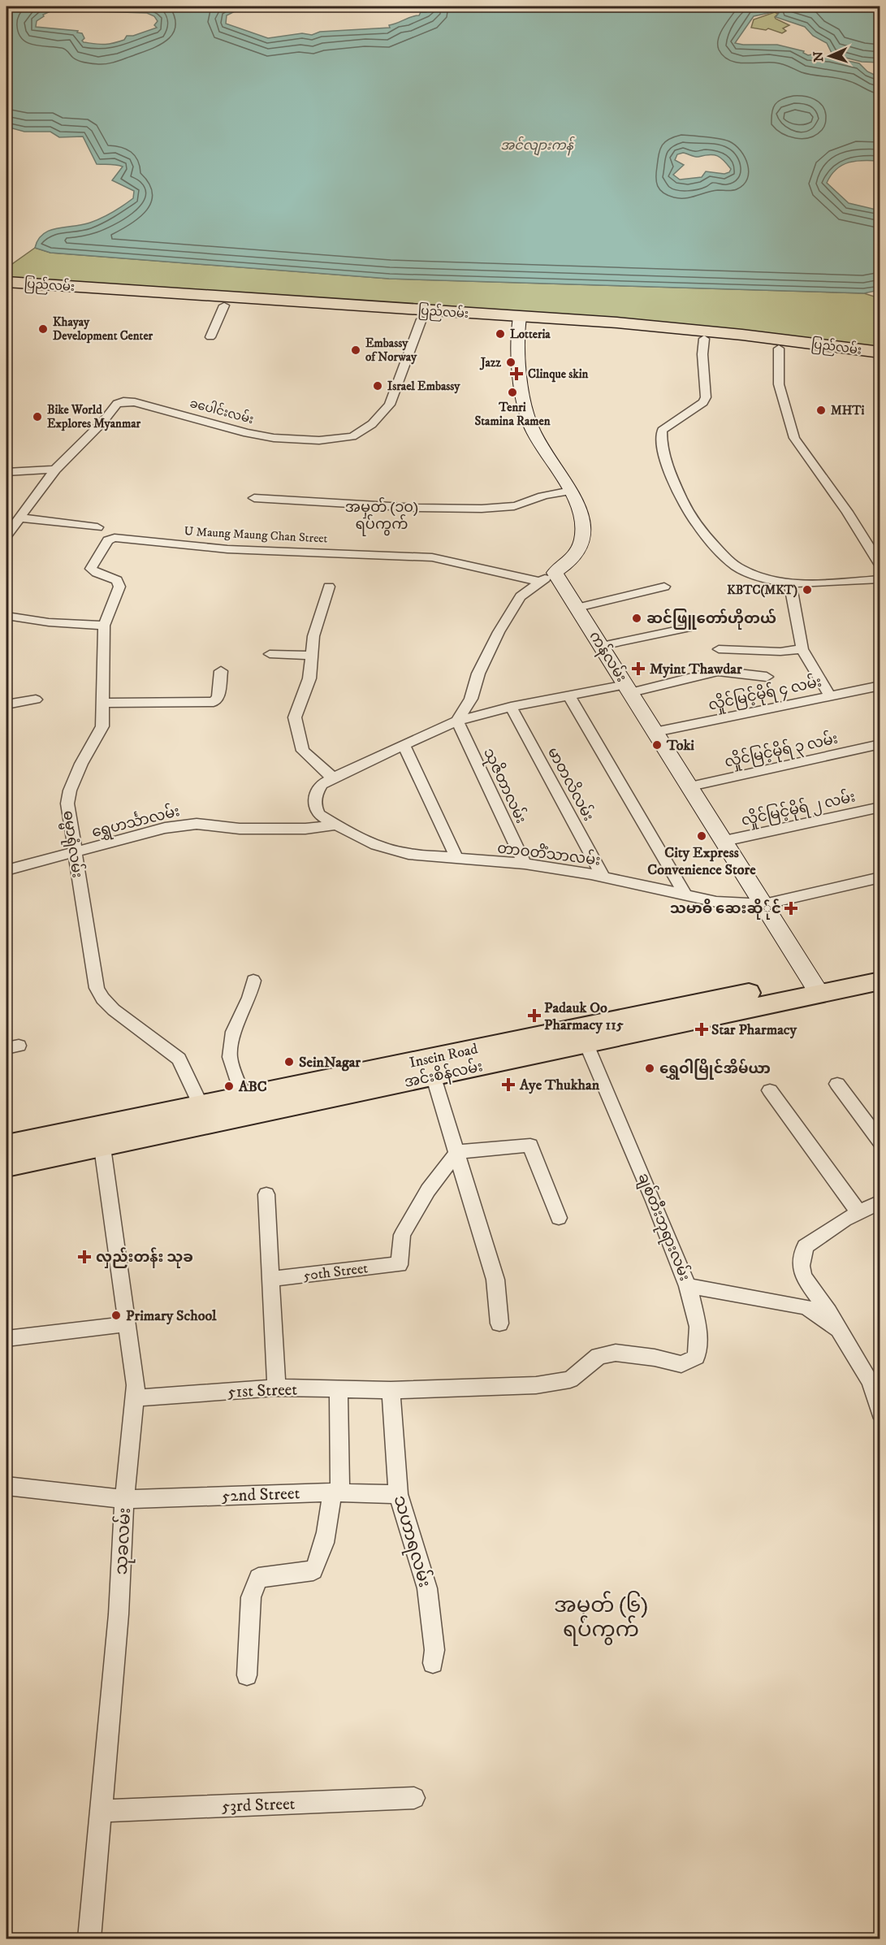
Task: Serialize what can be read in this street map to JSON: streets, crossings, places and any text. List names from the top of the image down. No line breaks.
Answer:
{"streets":{"highway":["ပြည်လမ်း"],"main road":["ကန်လမ်း","Insein Road","အင်းစိန်လမ်း"],"street":["ခပေါင်းလမ်း","U Maung Maung Chan Street","လှိုင်မြင့်မိုရ် ၄ လမ်း","လှိုင်မြင့်မိုရ် ၃ လမ်း","မာတလိလမ်း","သုဇိတာလမ်း","လှိုင်မြင့်မိုရ် ၂ လမ်း","ရွှေဟင်္သာလမ်း","ဓမ္မာရုံလမ်း","တာဝတိံသာလမ်း","ချစ်တီးဘုရားလမ်း","50th Street","51st Street","52nd Street","သုခလမ်း","သဟာရလမ်း","53rd Street"]},"crossings":[["ပြည်လမ်း","ခပေါင်းလမ်း"],["U Maung Maung Chan Street","ကန်လမ်း"],["U Maung Maung Chan Street","ဓမ္မာရုံလမ်း"],["ကန်လမ်း","လှိုင်မြင့်မိုရ် ၄ လမ်း"],["ကန်လမ်း","လှိုင်မြင့်မိုရ် ၃ လမ်း"],["ကန်လမ်း","လှိုင်မြင့်မိုရ် ၂ လမ်း"],["ကန်လမ်း","တာဝတိံသာလမ်း"],["ကန်လမ်း","Insein Road"],["ကန်လမ်း","အင်းစိန်လမ်း"],["မာတလိလမ်း","တာဝတိံသာလမ်း"],["သုဇိတာလမ်း","တာဝတိံသာလမ်း"],["ရွှေဟင်္သာလမ်း","ဓမ္မာရုံလမ်း"],["ရွှေဟင်္သာလမ်း","တာဝတိံသာလမ်း"],["ဓမ္မာရုံလမ်း","Insein Road"],["ဓမ္မာရုံလမ်း","အင်းစိန်လမ်း"],["Insein Road","အင်းစိန်လမ်း"],["အင်းစိန်လမ်း","ချစ်တီးဘုရားလမ်း"],["အင်းစိန်လမ်း","သုခလမ်း"],["ချစ်တီးဘုရားလမ်း","51st Street"],["51st Street","သုခလမ်း"],["51st Street","သဟာရလမ်း"],["52nd Street","သုခလမ်း"],["52nd Street","သဟာရလမ်း"],["သုခလမ်း","53rd Street"]],"districts":["အမှတ် (၁၀) ရပ်ကွက်","အမှတ် (၆) ရပ်ကွက်"],"water":["အင်လျားကန်"],"places":{"other":["Khayay Development Center","Lotteria","Embassy of Norway","Jazz","Israel Embassy","Tenri Stamina Ramen","MHTi","Bike World Explores Myanmar","KBTC(MKT)","ဆင်ဖြူတော်ဟိုတယ်","Toki","City Express Convenience Store","SeinNagar","ရွှေဝါမြိုင်အိမ်ယာ","ABC","Primary School"],"health":["Clinque skin","Myint Thawdar","သမာဓိ ဆေးဆို်ုင်","Padauk Oo Pharmacy 115","Star Pharmacy","Aye Thukhan","လှည်းတန်း သုခ"]},"north":"left"}
